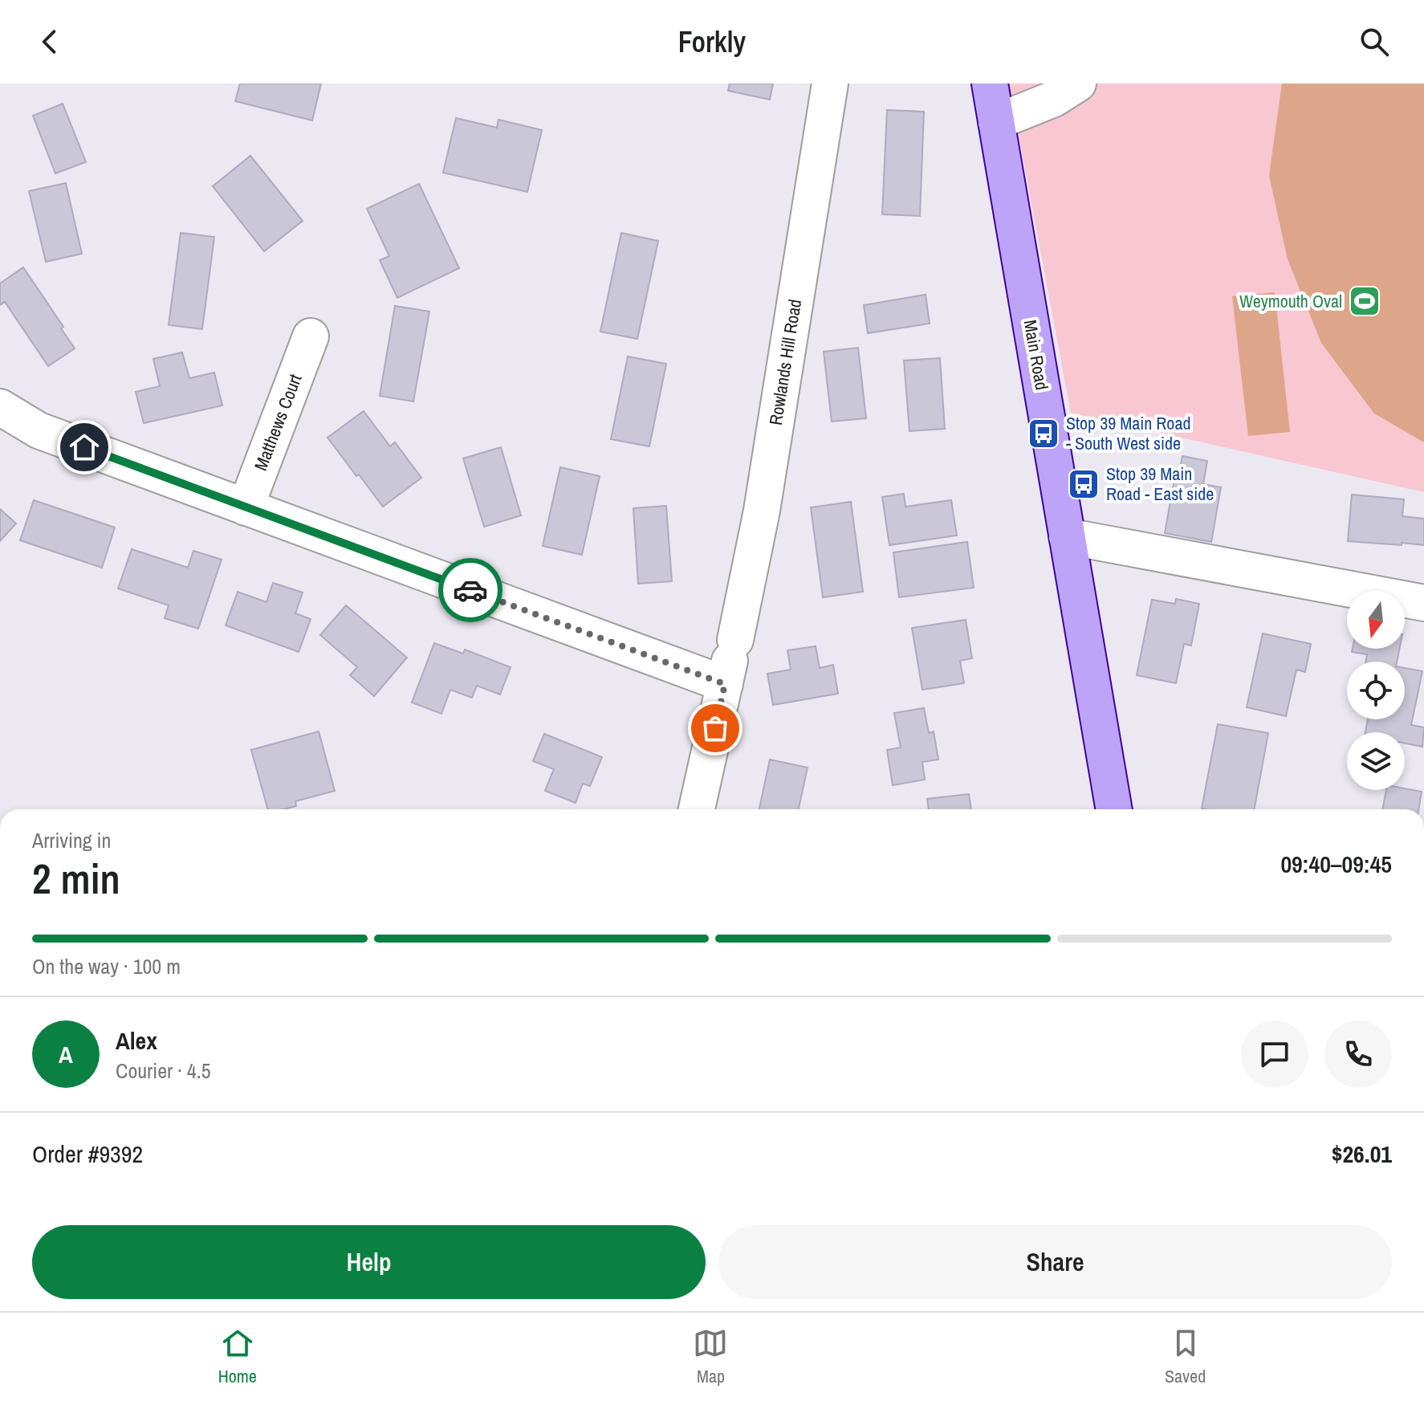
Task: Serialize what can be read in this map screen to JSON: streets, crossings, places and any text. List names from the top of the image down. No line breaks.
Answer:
{"streets":{"main road":["Main Road"],"street":["Rowlands Hill Road","Matthews Court"]},"places":{"sports":["Weymouth Oval"],"bus stop":["Stop 39 Main Road - South West side","Stop 39 Main Road - East side"]},"north":"bottom","page":{"header":"Forkly","heading":["2 min","Arriving in","09:40–09:45"],"panel":["Alex","Courier · 4.5","Order #9392","$26.01"],"bar":"On the way · 100 m","round":"A","buttons":["Help","Share"],"tabs":["Home","Map","Saved"]}}
